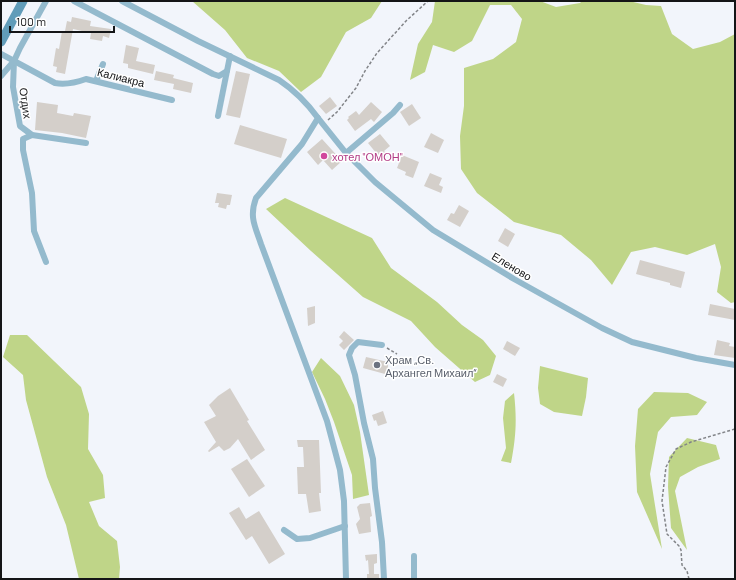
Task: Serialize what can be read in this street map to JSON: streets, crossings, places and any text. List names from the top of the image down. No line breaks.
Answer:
{"streets":{"street":["Калиакра","Отдих","Еленово"]},"crossings":[["Калиакра","Отдих"]],"places":["хотел \"ОМОН\"","Храм „Св. Архангел Михаил“"],"scale_bar":"100 m"}
